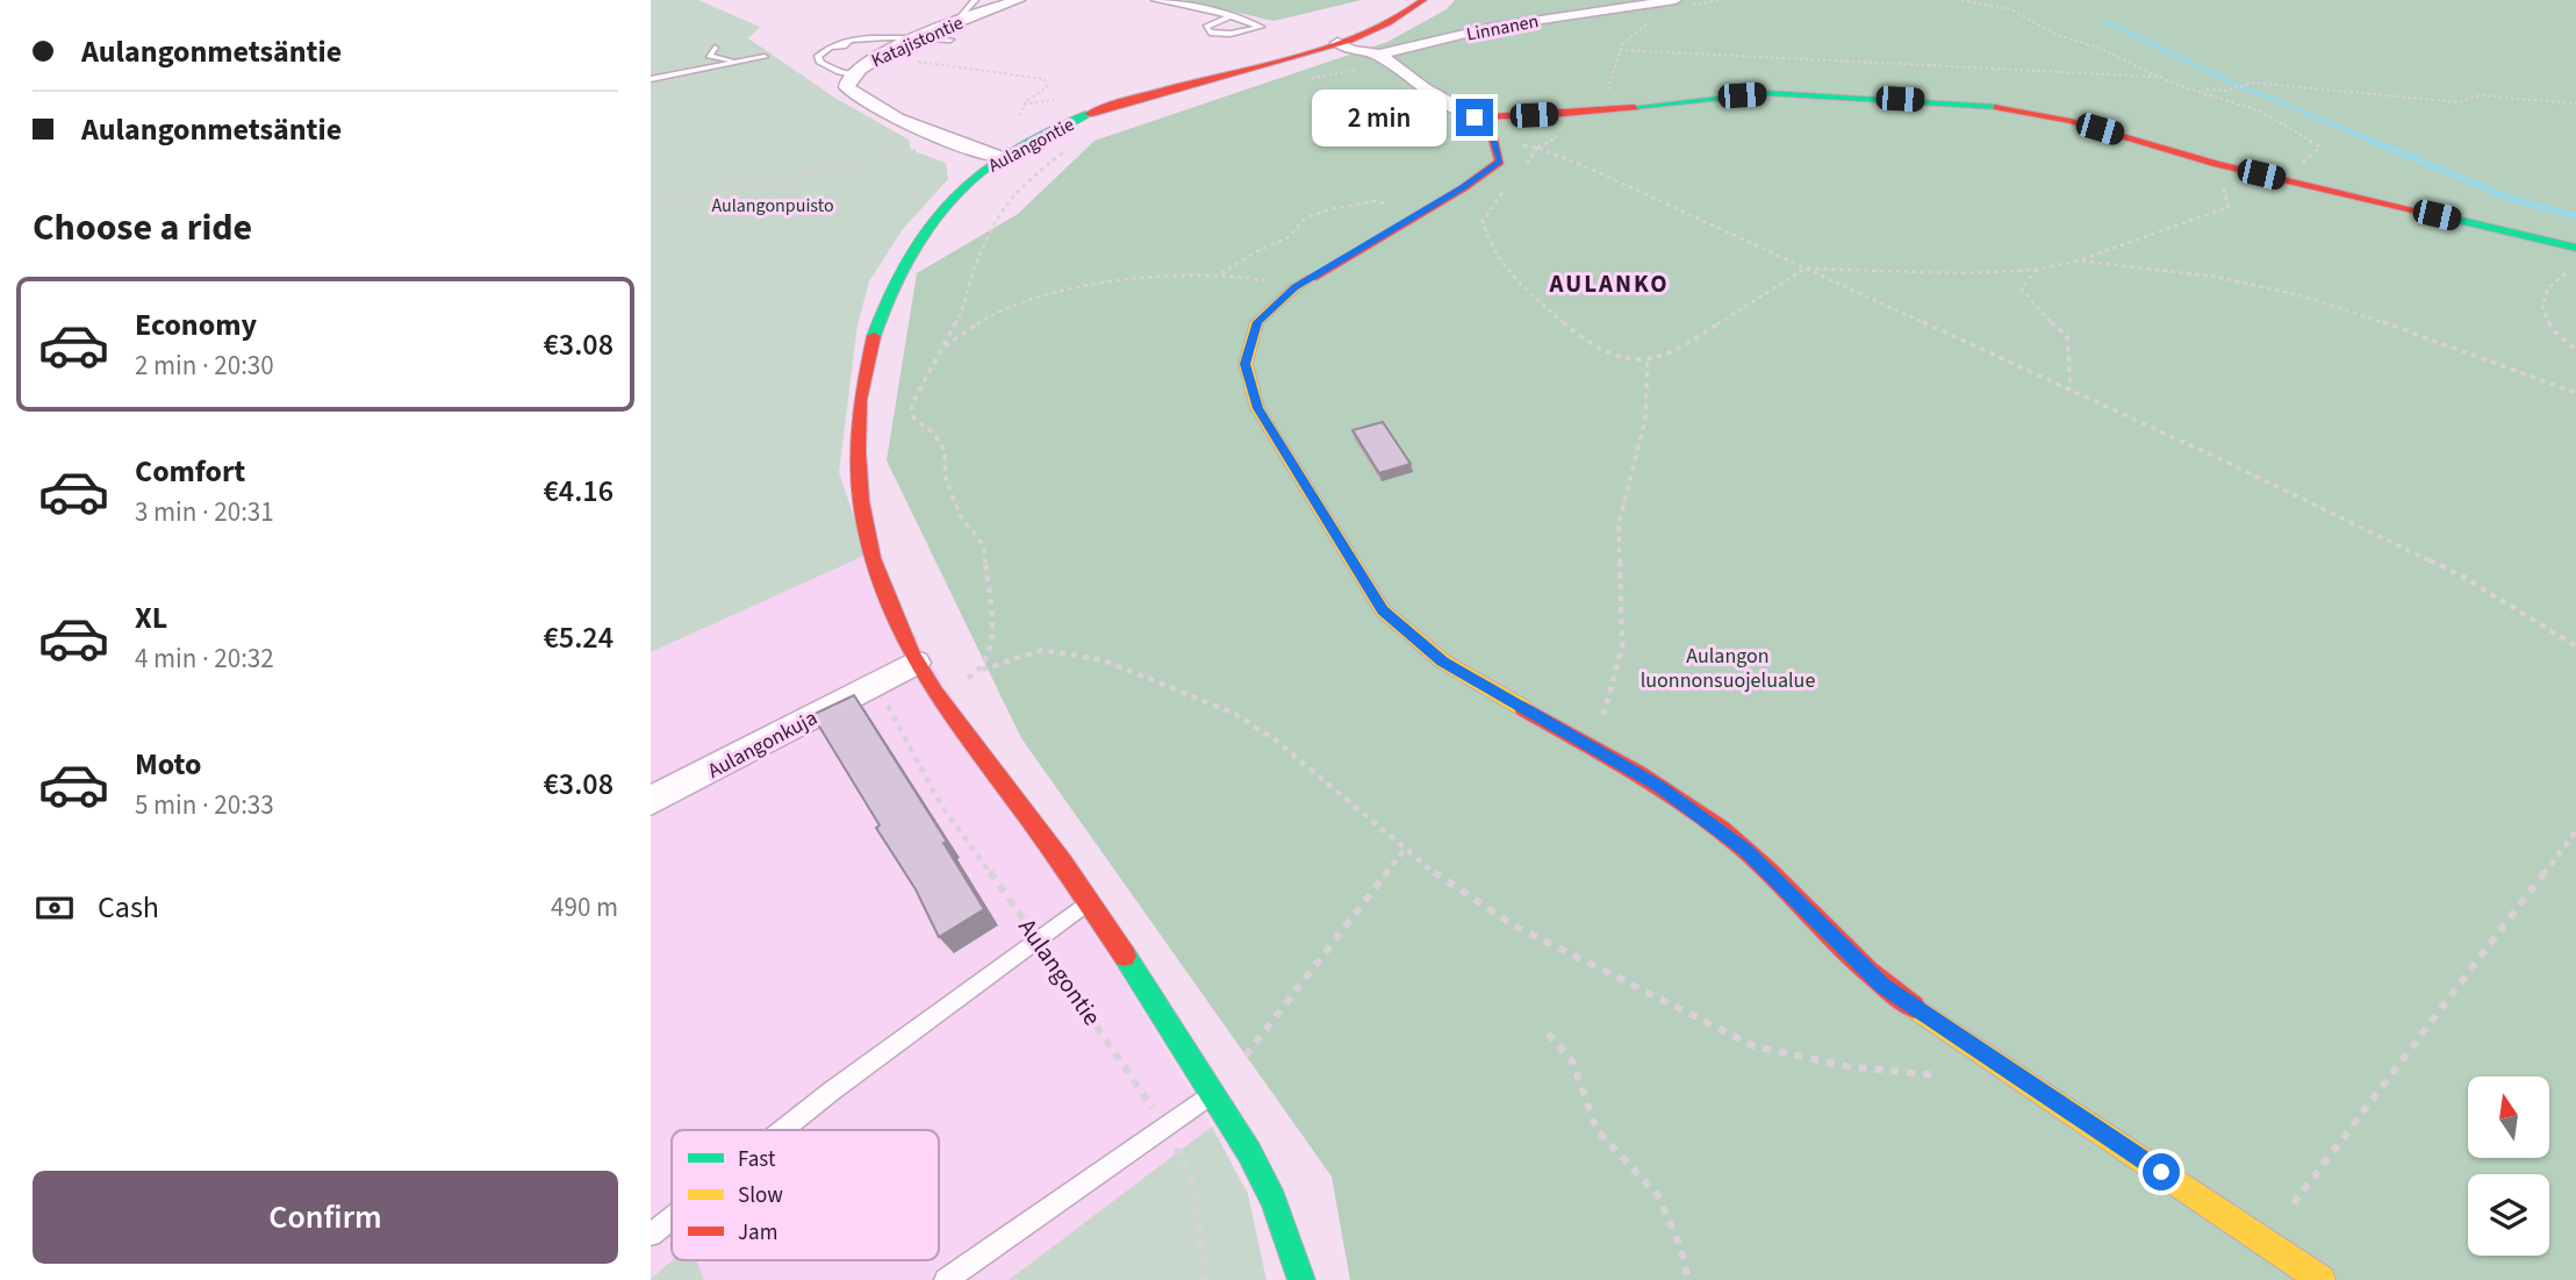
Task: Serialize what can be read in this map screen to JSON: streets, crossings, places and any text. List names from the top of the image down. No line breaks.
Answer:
{"streets":{"street":["Linnanen","Katajistontie","Aulangontie","Aulangonkuja"]},"crossings":[["Katajistontie","Aulangontie"],["Aulangontie","Aulangonkuja"]],"districts":["AULANKO"],"parks":["Aulangonpuisto","Aulangon luonnonsuojelualue"],"legend":["Fast","Slow","Jam"],"north":"top","page":{"banner":["Aulangonmetsäntie","Aulangonmetsäntie"],"bubble":"2 min","heading":"Choose a ride","list":[{"name":"Economy","note":"2 min · 20:30","value":"€3.08"},{"name":"Comfort","note":"3 min · 20:31","value":"€4.16"},{"name":"XL","note":"4 min · 20:32","value":"€5.24"},{"name":"Moto","note":"5 min · 20:33","value":"€3.08"}],"pay":["Cash","490 m"],"buttons":"Confirm"}}
